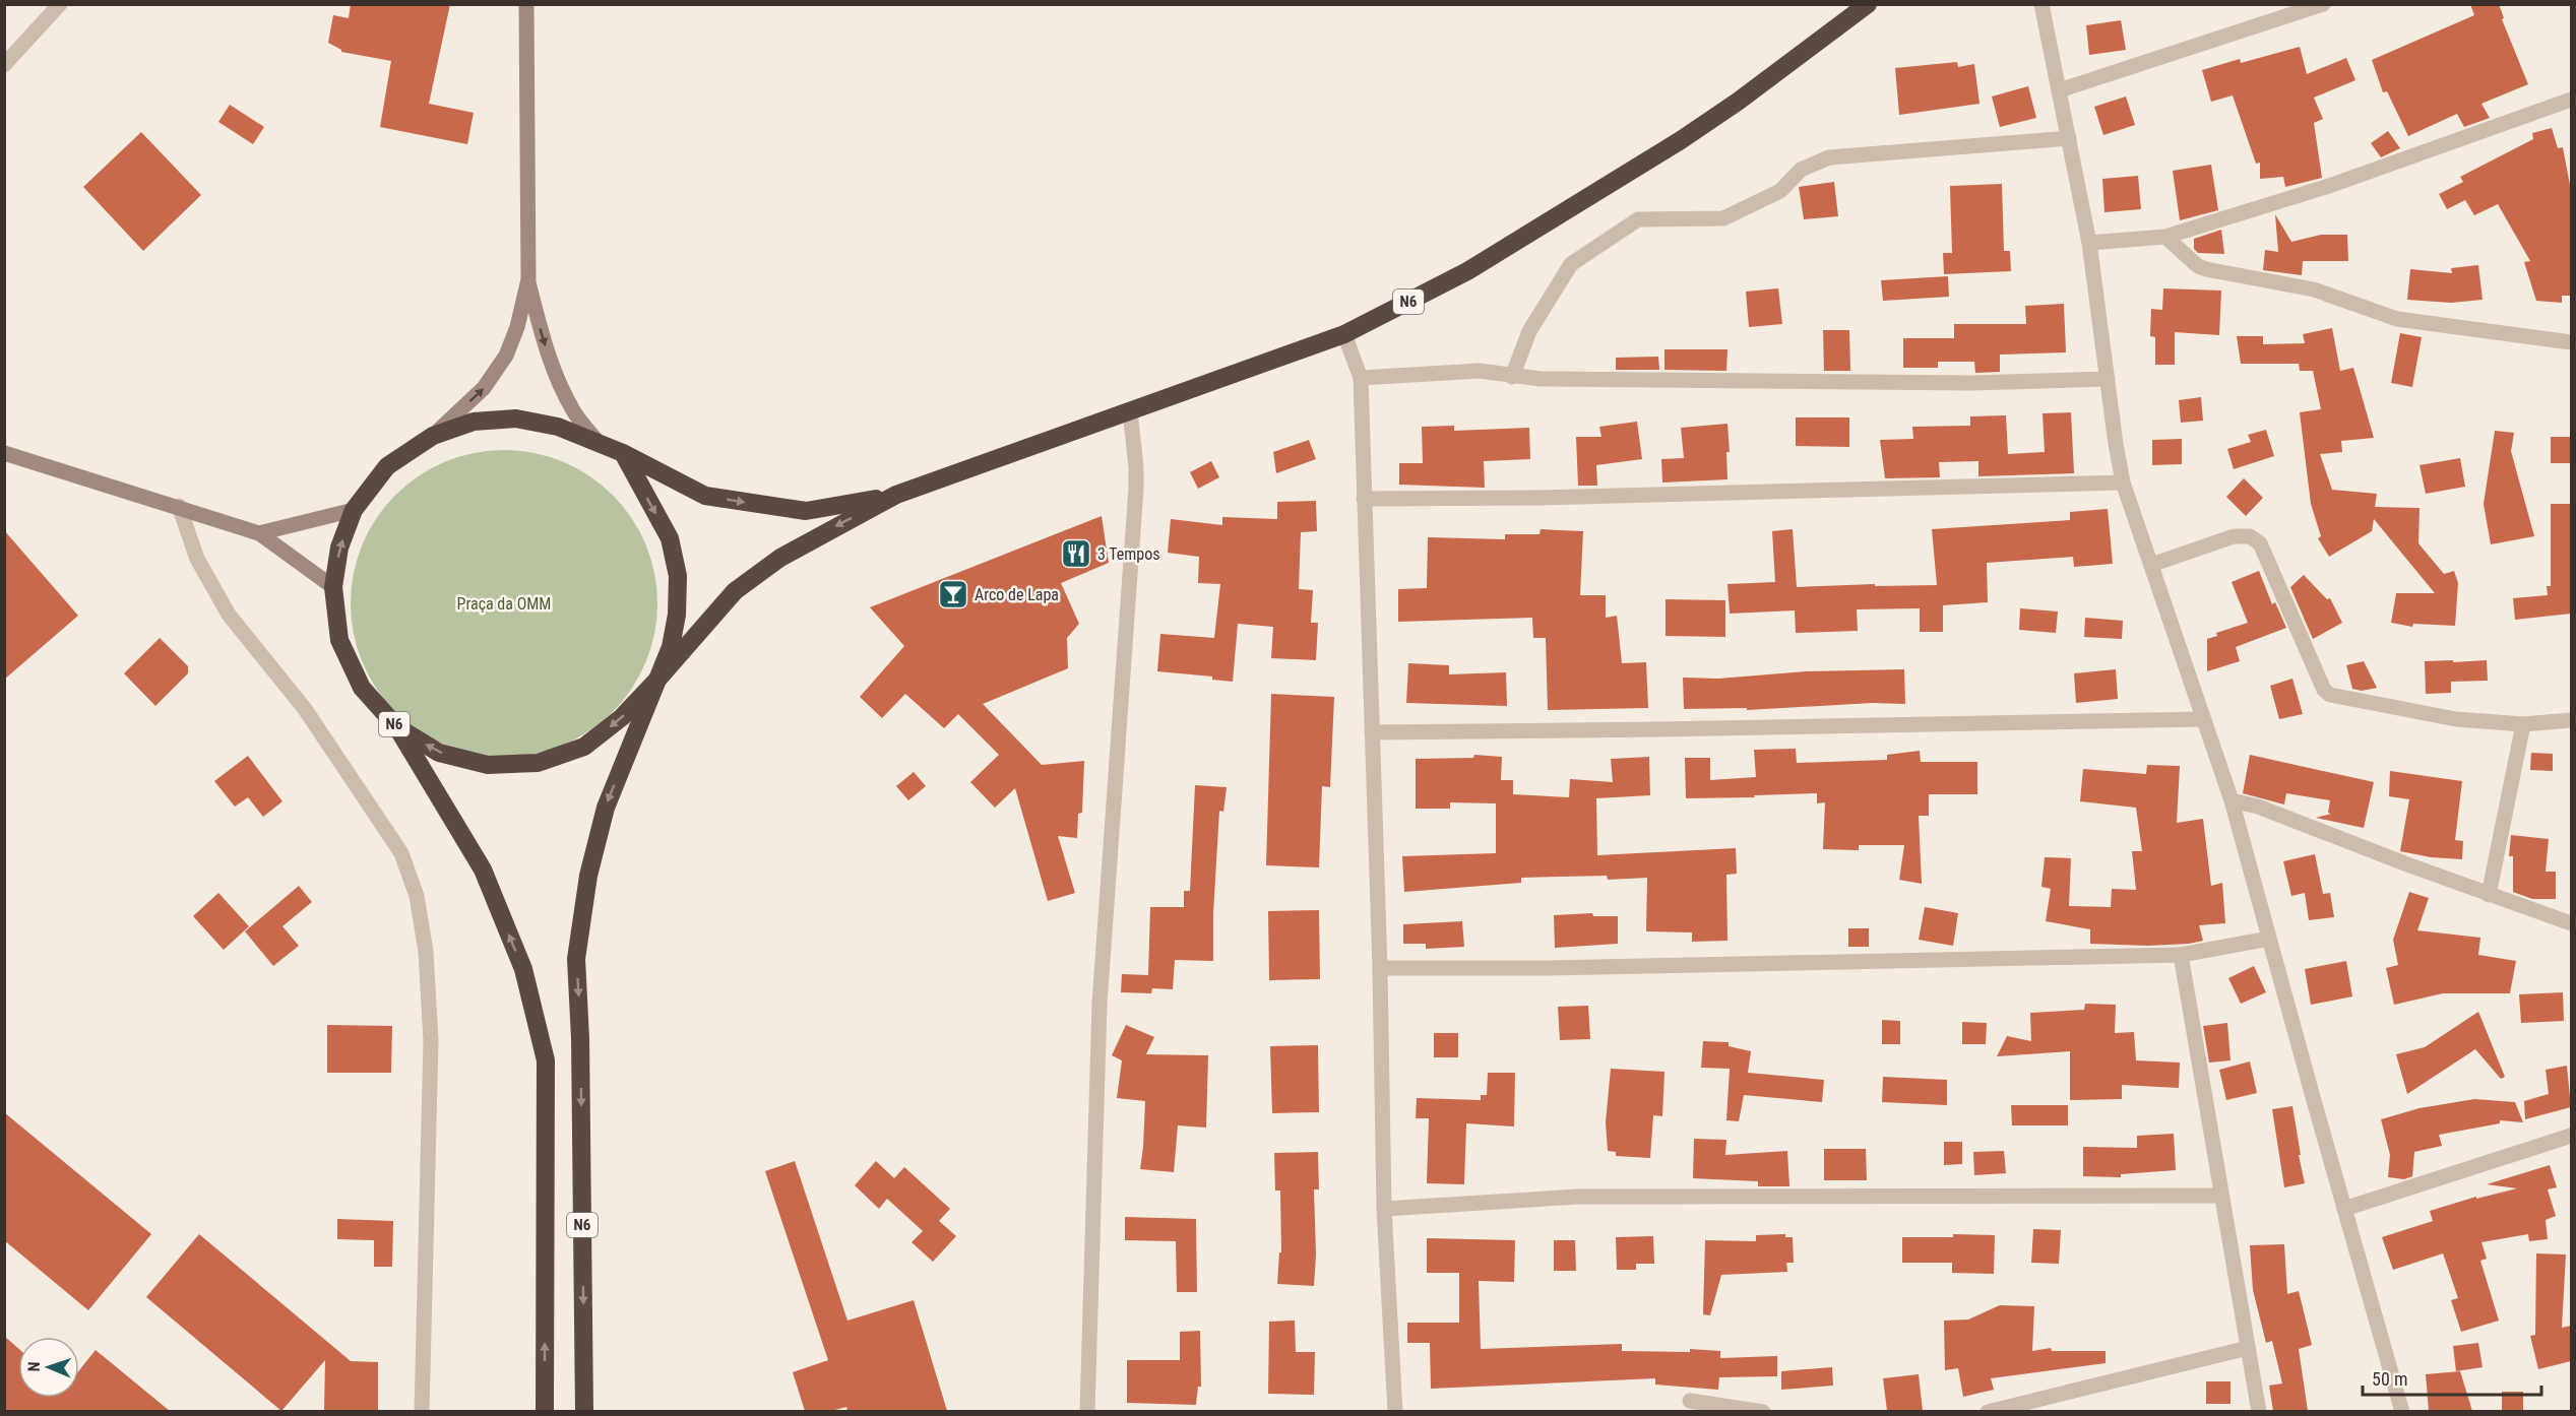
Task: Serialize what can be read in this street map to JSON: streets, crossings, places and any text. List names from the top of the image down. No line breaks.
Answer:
{"streets":{"highway":["N6"]},"parks":["Praça da OMM"],"places":{"restaurant":["3 Tempos"],"bar":["Arco de Lapa"]},"scale_bar":"50 m","north":"left"}
